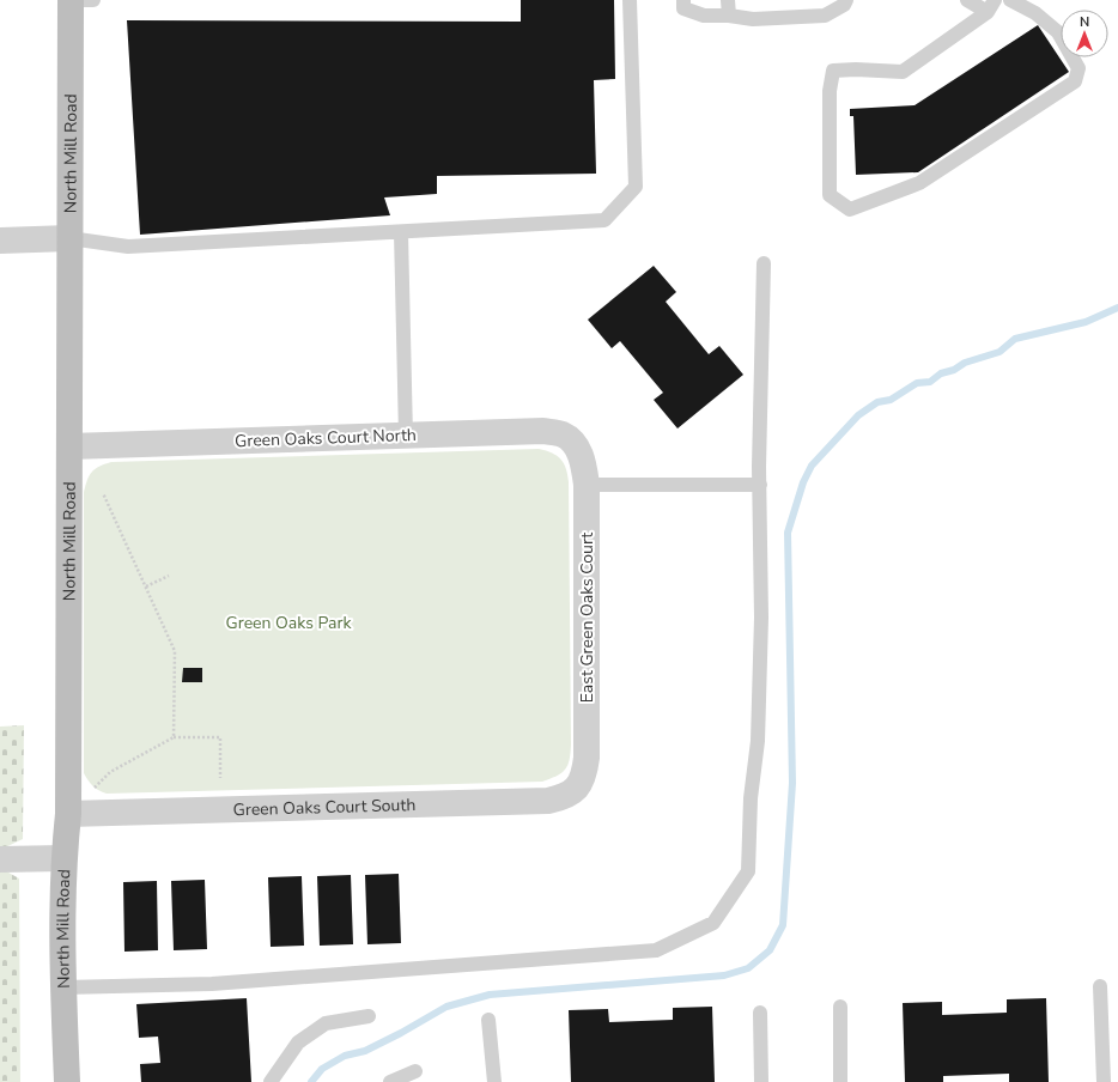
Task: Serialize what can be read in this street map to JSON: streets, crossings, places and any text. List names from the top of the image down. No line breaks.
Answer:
{"streets":{"street":["North Mill Road","Green Oaks Court North","East Green Oaks Court","Green Oaks Court South"]},"crossings":[["North Mill Road","Green Oaks Court North"],["North Mill Road","Green Oaks Court South"],["Green Oaks Court North","East Green Oaks Court"],["East Green Oaks Court","Green Oaks Court South"]],"parks":["Green Oaks Park"],"north":"top"}
